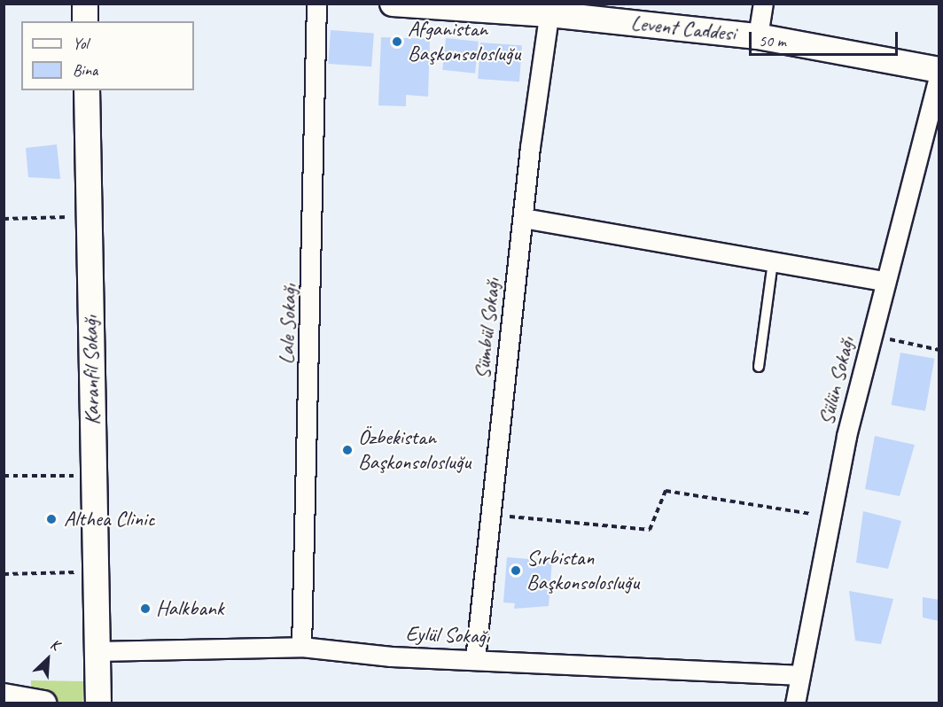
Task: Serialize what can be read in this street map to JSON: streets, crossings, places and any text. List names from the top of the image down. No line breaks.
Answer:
{"streets":{"street":["Levent Caddesi","Lale Sokağı","Sümbül Sokağı","Karanfil Sokağı","Sülün Sokağı","Eylül Sokağı"]},"crossings":[["Levent Caddesi","Sümbül Sokağı"],["Levent Caddesi","Sülün Sokağı"],["Lale Sokağı","Eylül Sokağı"],["Sümbül Sokağı","Eylül Sokağı"],["Karanfil Sokağı","Eylül Sokağı"],["Sülün Sokağı","Eylül Sokağı"]],"places":["Afganistan Başkonsolosluğu","Özbekistan Başkonsolosluğu","Althea Clinic","Sırbistan Başkonsolosluğu","Halkbank"],"legend":["Yol","Bina"],"scale_bar":"50 m","north":"top right"}
